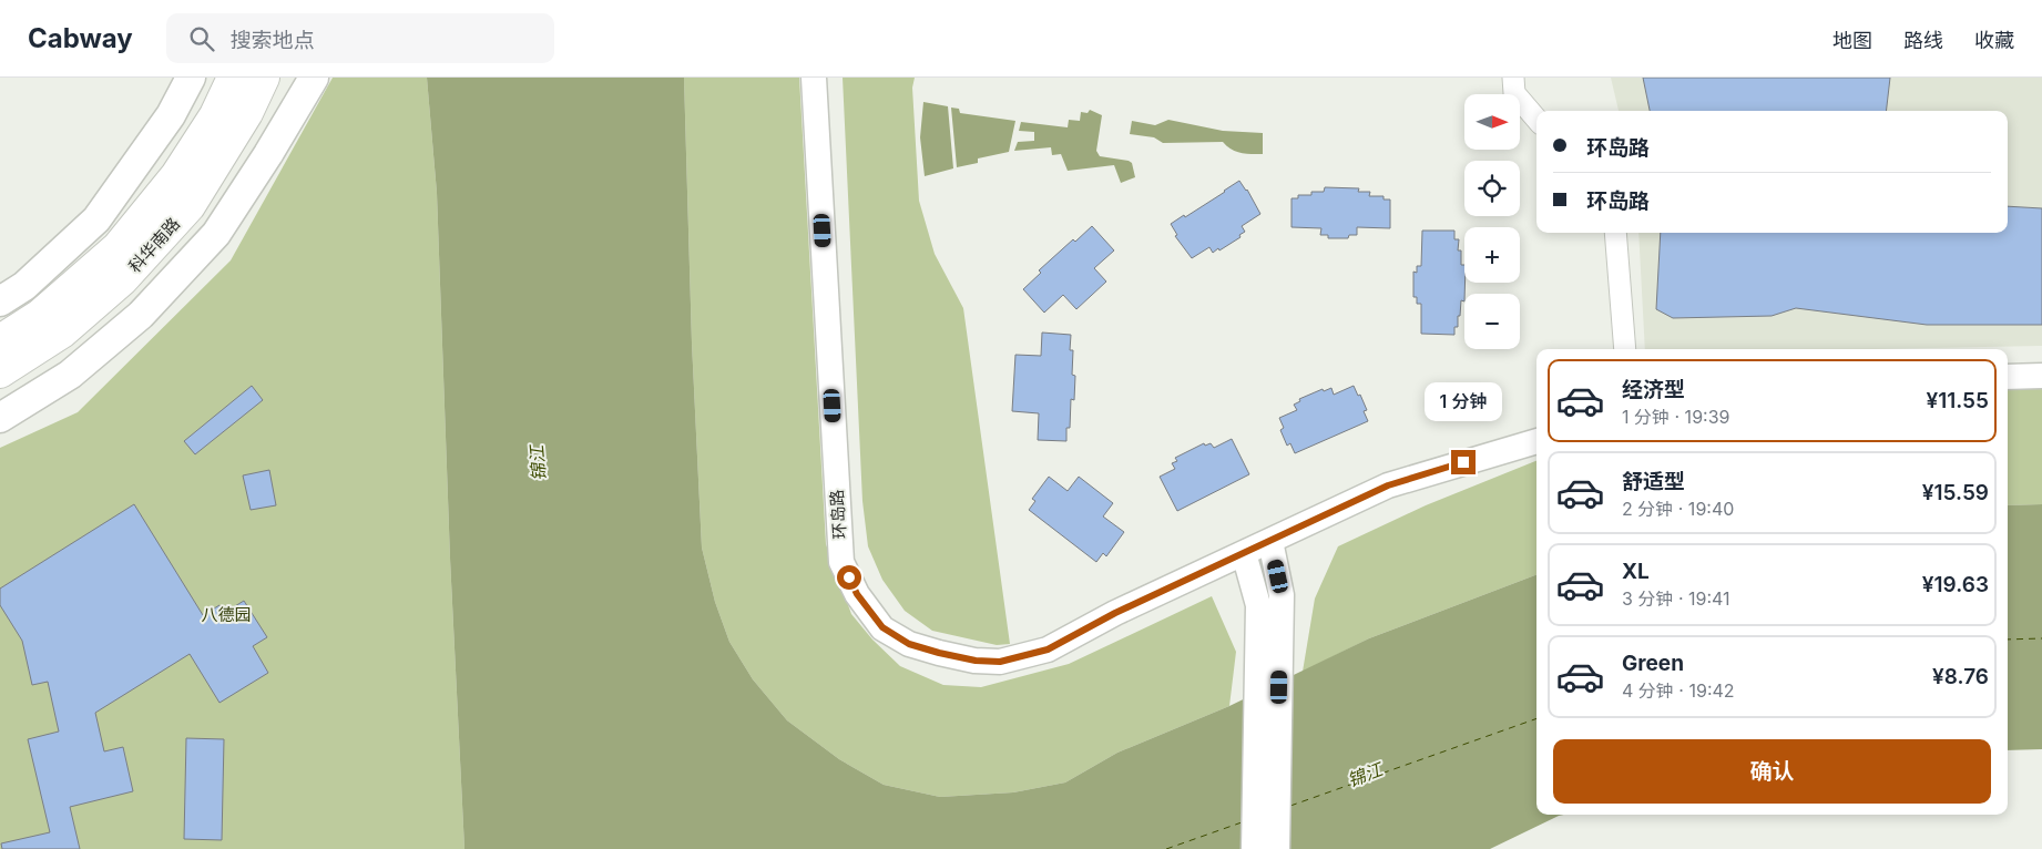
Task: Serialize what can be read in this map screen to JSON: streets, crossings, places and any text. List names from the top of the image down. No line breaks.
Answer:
{"streets":{"highway":["科华南路"],"street":["环岛路"]},"water":["锦江"],"parks":["八德园"],"north":"right","page":{"header":"Cabway","search":"搜索地点","nav":["地图","路线","收藏"],"map_buttons":["+","−"],"banner":["环岛路","环岛路"],"list":[{"name":"经济型","note":"1 分钟 · 19:39","value":"¥11.55"},{"name":"舒适型","note":"2 分钟 · 19:40","value":"¥15.59"},{"name":"XL","note":"3 分钟 · 19:41","value":"¥19.63"},{"name":"Green","note":"4 分钟 · 19:42","value":"¥8.76"}],"bubble":"1 分钟","buttons":"确认"}}
